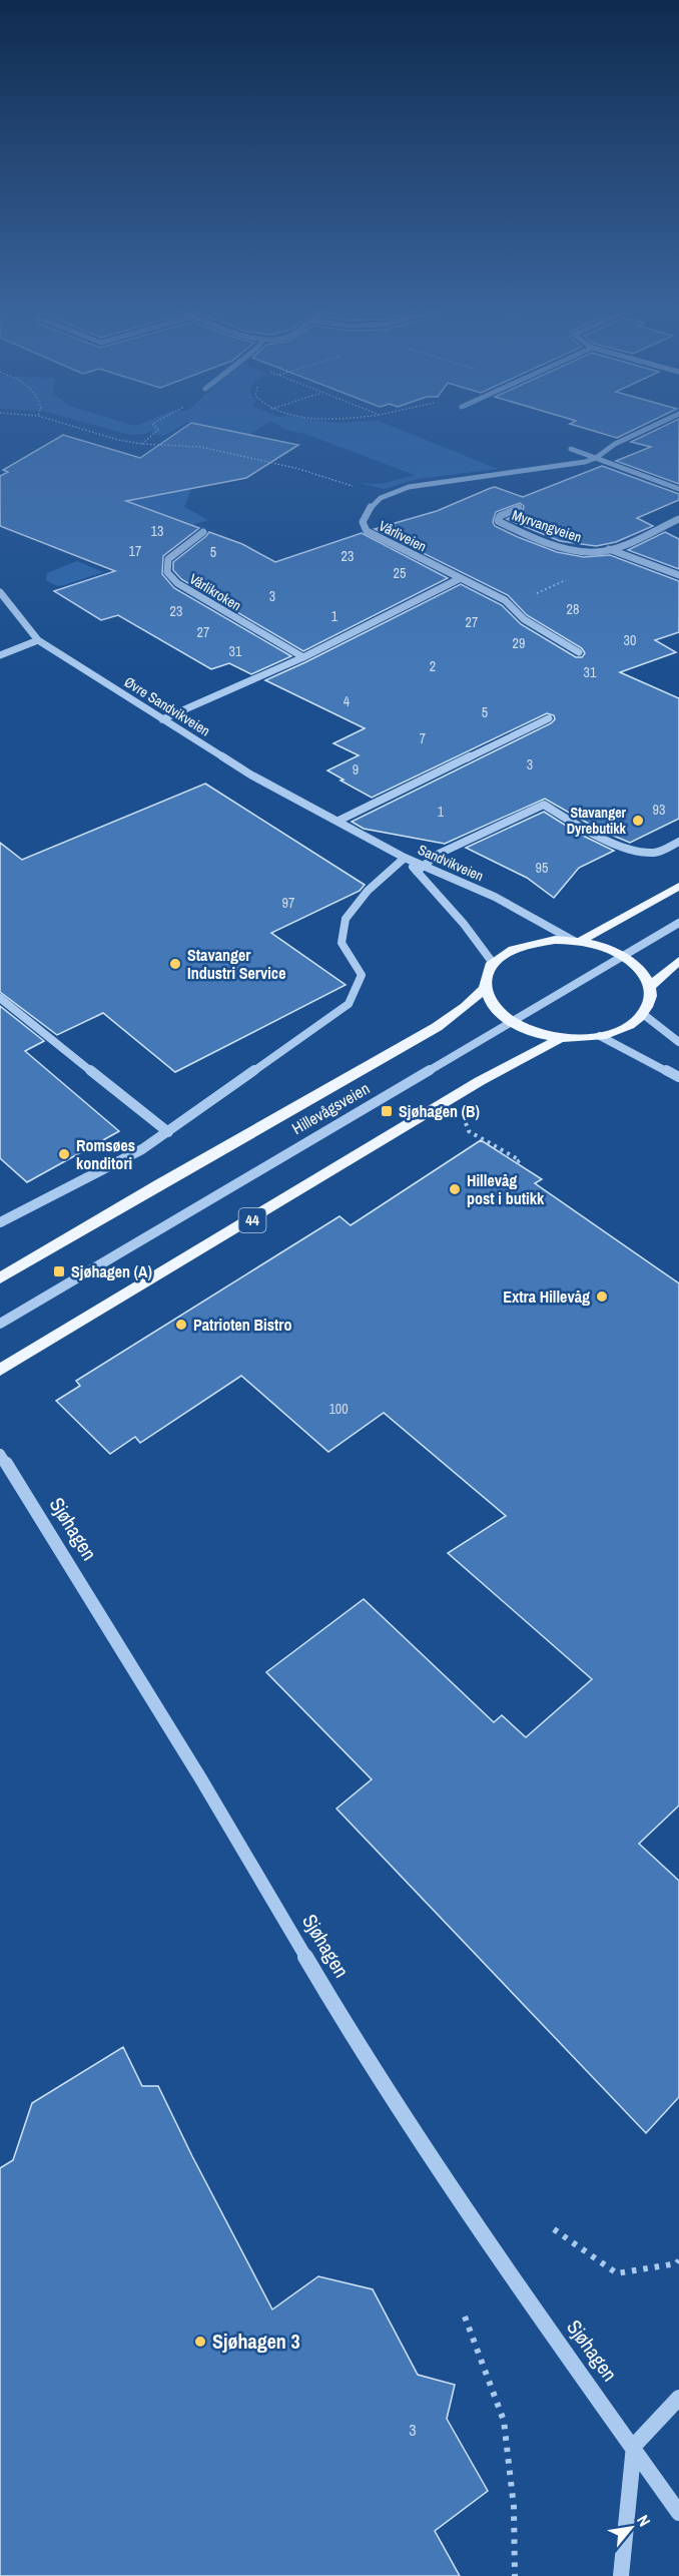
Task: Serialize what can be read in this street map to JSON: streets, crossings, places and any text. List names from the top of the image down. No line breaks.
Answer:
{"streets":{"main road":["Hillevågsveien","44"],"street":["Myrvangveien","Vårliveien","Vårlikroken","Øvre Sandvikveien","Sandvikveien","Sjøhagen"]},"crossings":[["Øvre Sandvikveien","Sandvikveien"],["Hillevågsveien","44"]],"places":{"other":["Stavanger Dyrebutikk","Stavanger Industri Service","Romsøes konditori","Hillevåg post i butikk","Extra Hillevåg","Patrioten Bistro","Sjøhagen 3"],"transit":["Sjøhagen (B)","Sjøhagen (A)"]},"house_numbers":["13","17","5","23","25","3","28","23","1","27","27","30","29","31","2","31","4","5","7","3","9","93","1","95","97","100","3"],"north":"top right"}
